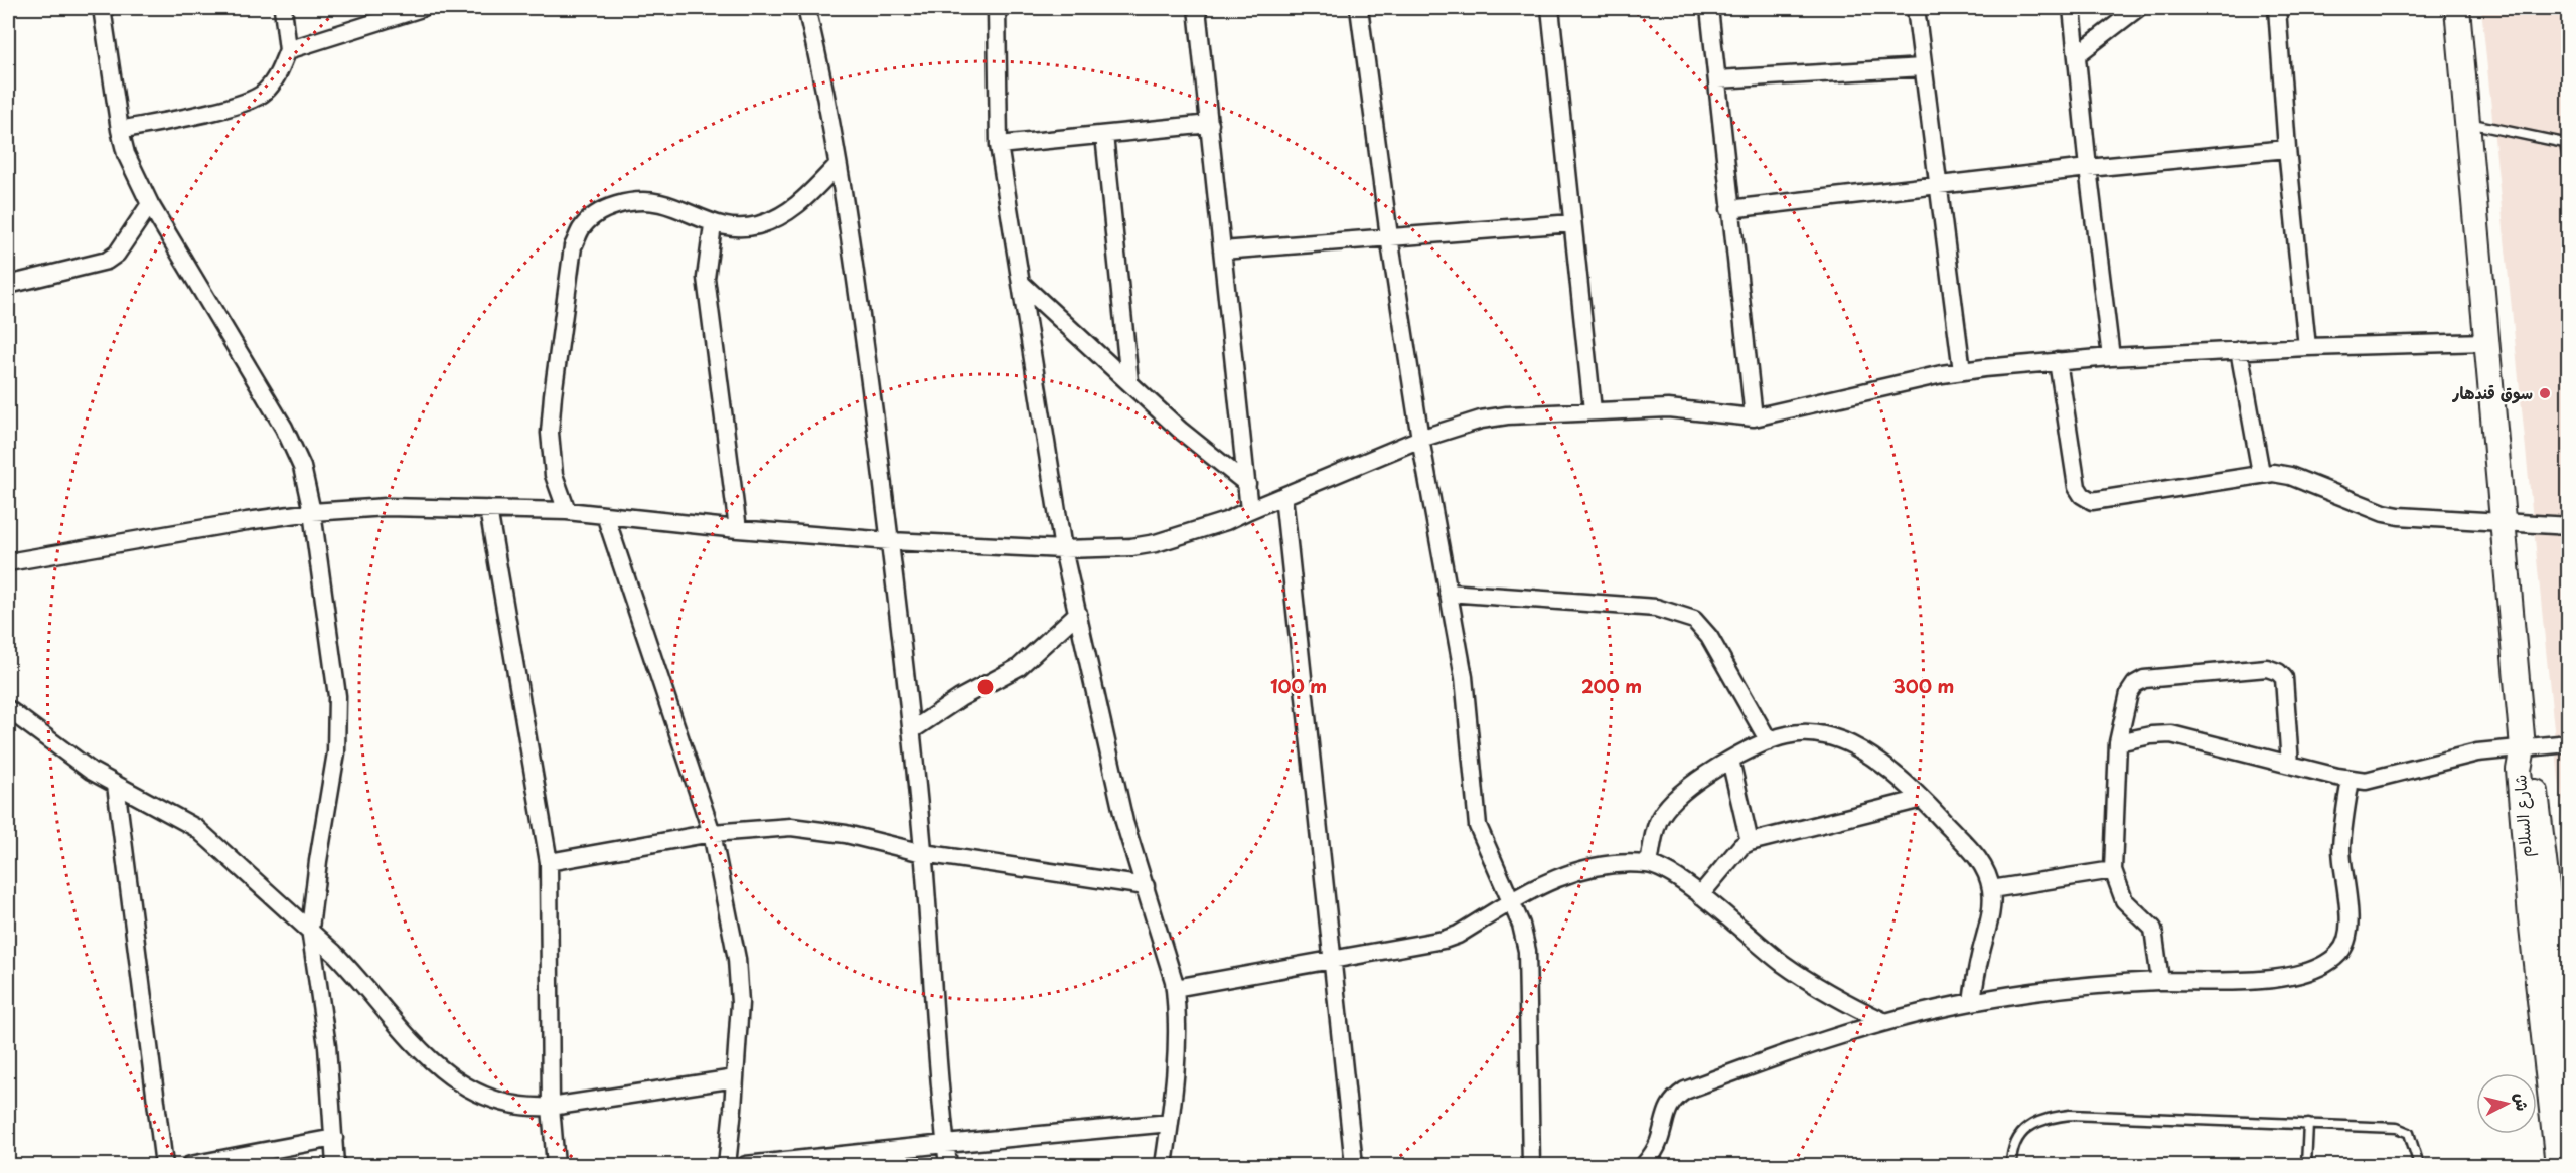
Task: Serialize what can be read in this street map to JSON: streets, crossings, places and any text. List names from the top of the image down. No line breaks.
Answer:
{"streets":{"main road":["شارع السلام"]},"places":["سوق قندهار"],"north":"right","rings":["100 m","200 m","300 m"]}
